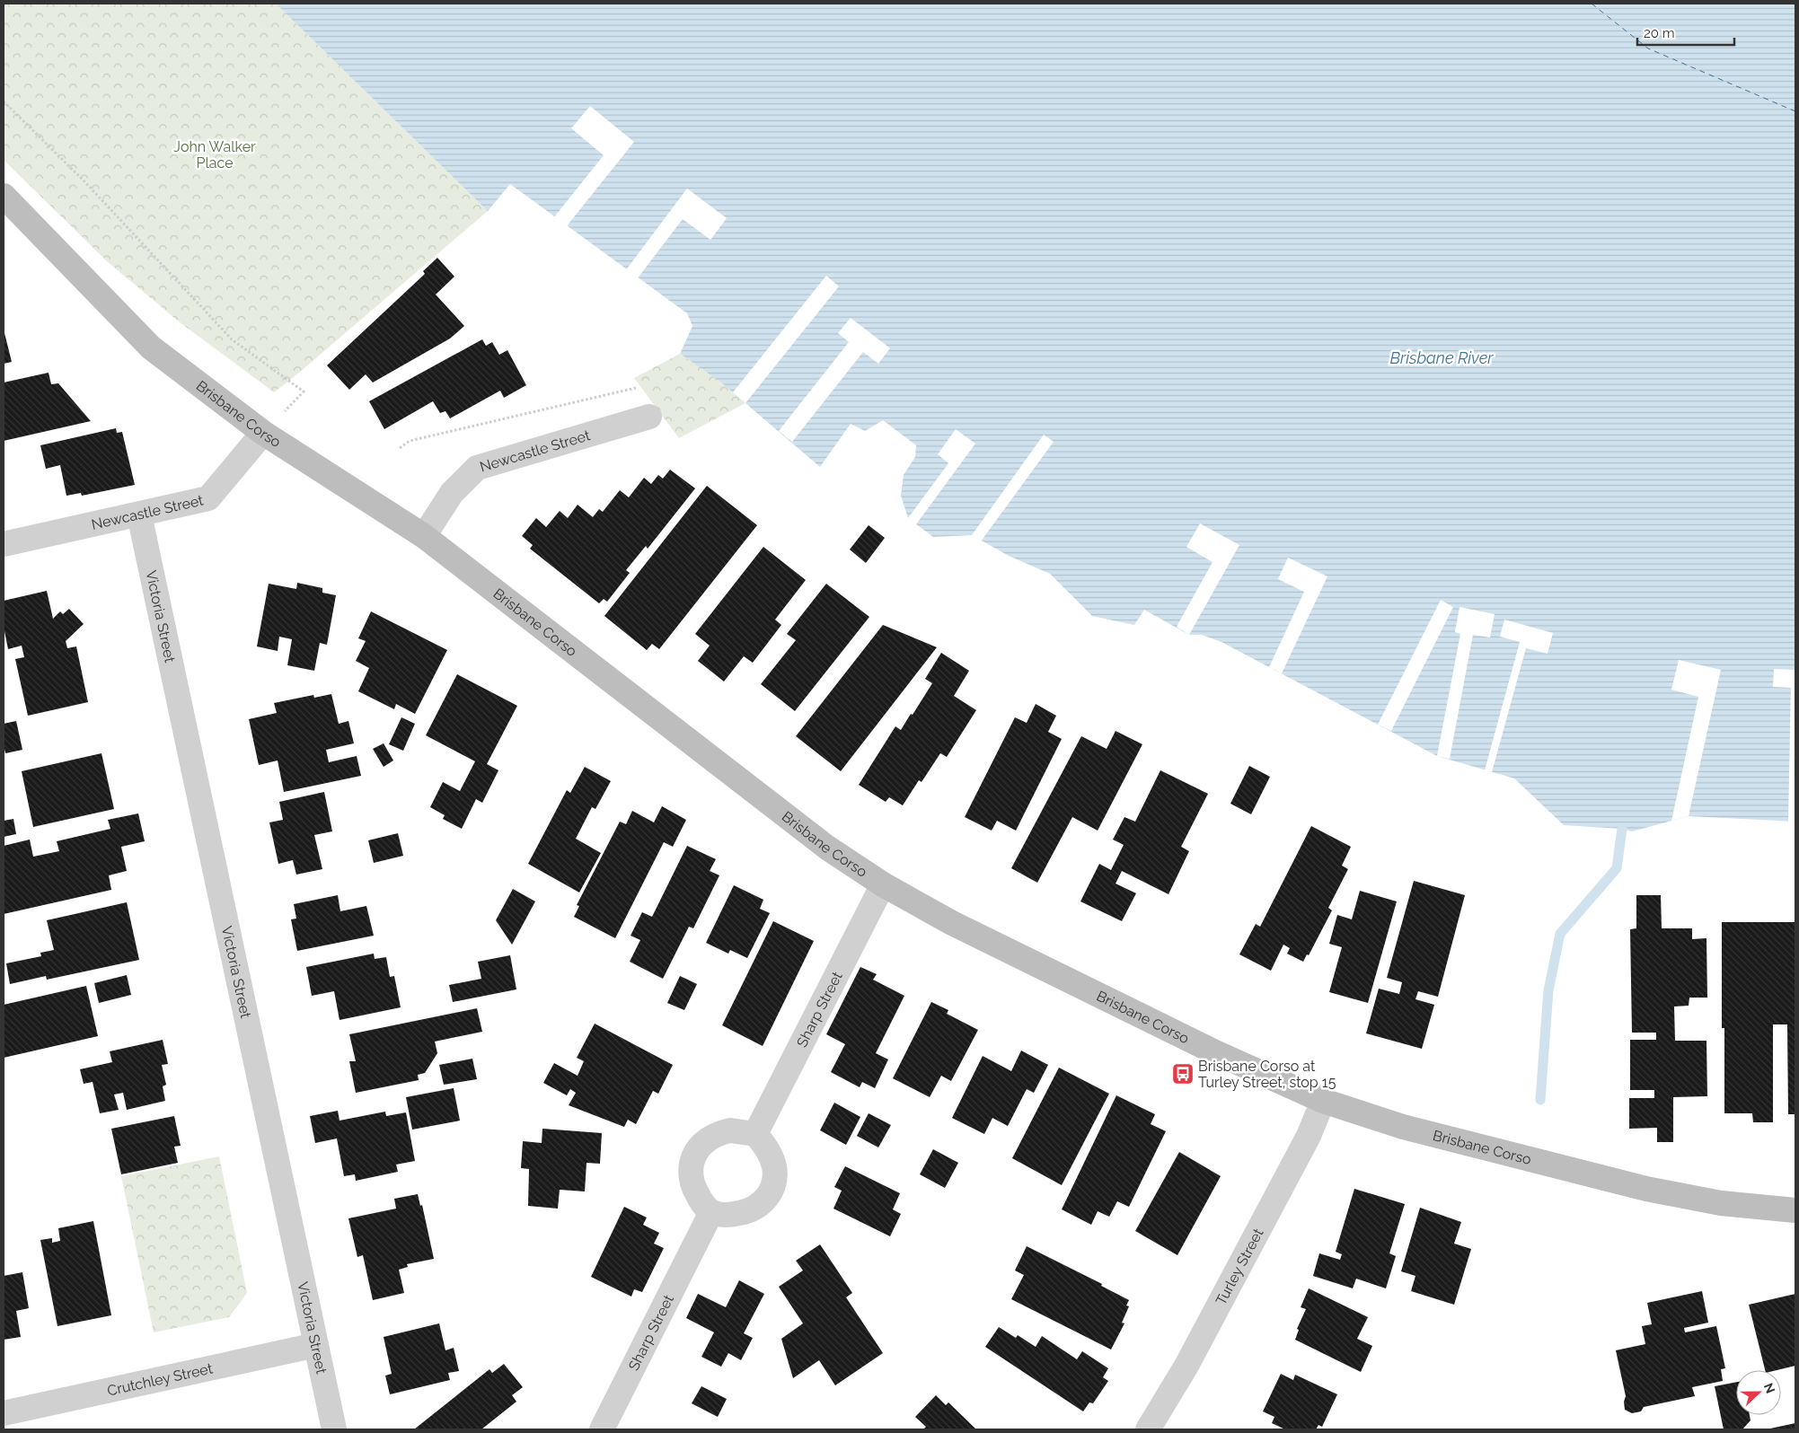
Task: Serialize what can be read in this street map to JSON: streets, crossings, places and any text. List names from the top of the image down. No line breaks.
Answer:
{"streets":{"street":["Brisbane Corso","Newcastle Street","Victoria Street","Sharp Street","Turley Street","Crutchley Street"]},"crossings":[["Brisbane Corso","Newcastle Street"],["Brisbane Corso","Sharp Street"],["Brisbane Corso","Turley Street"],["Newcastle Street","Victoria Street"],["Victoria Street","Crutchley Street"]],"water":["Brisbane River"],"parks":["John Walker Place"],"places":{"bus stop":["Brisbane Corso at Turley Street, stop 15"]},"scale_bar":"20 m","north":"right"}
